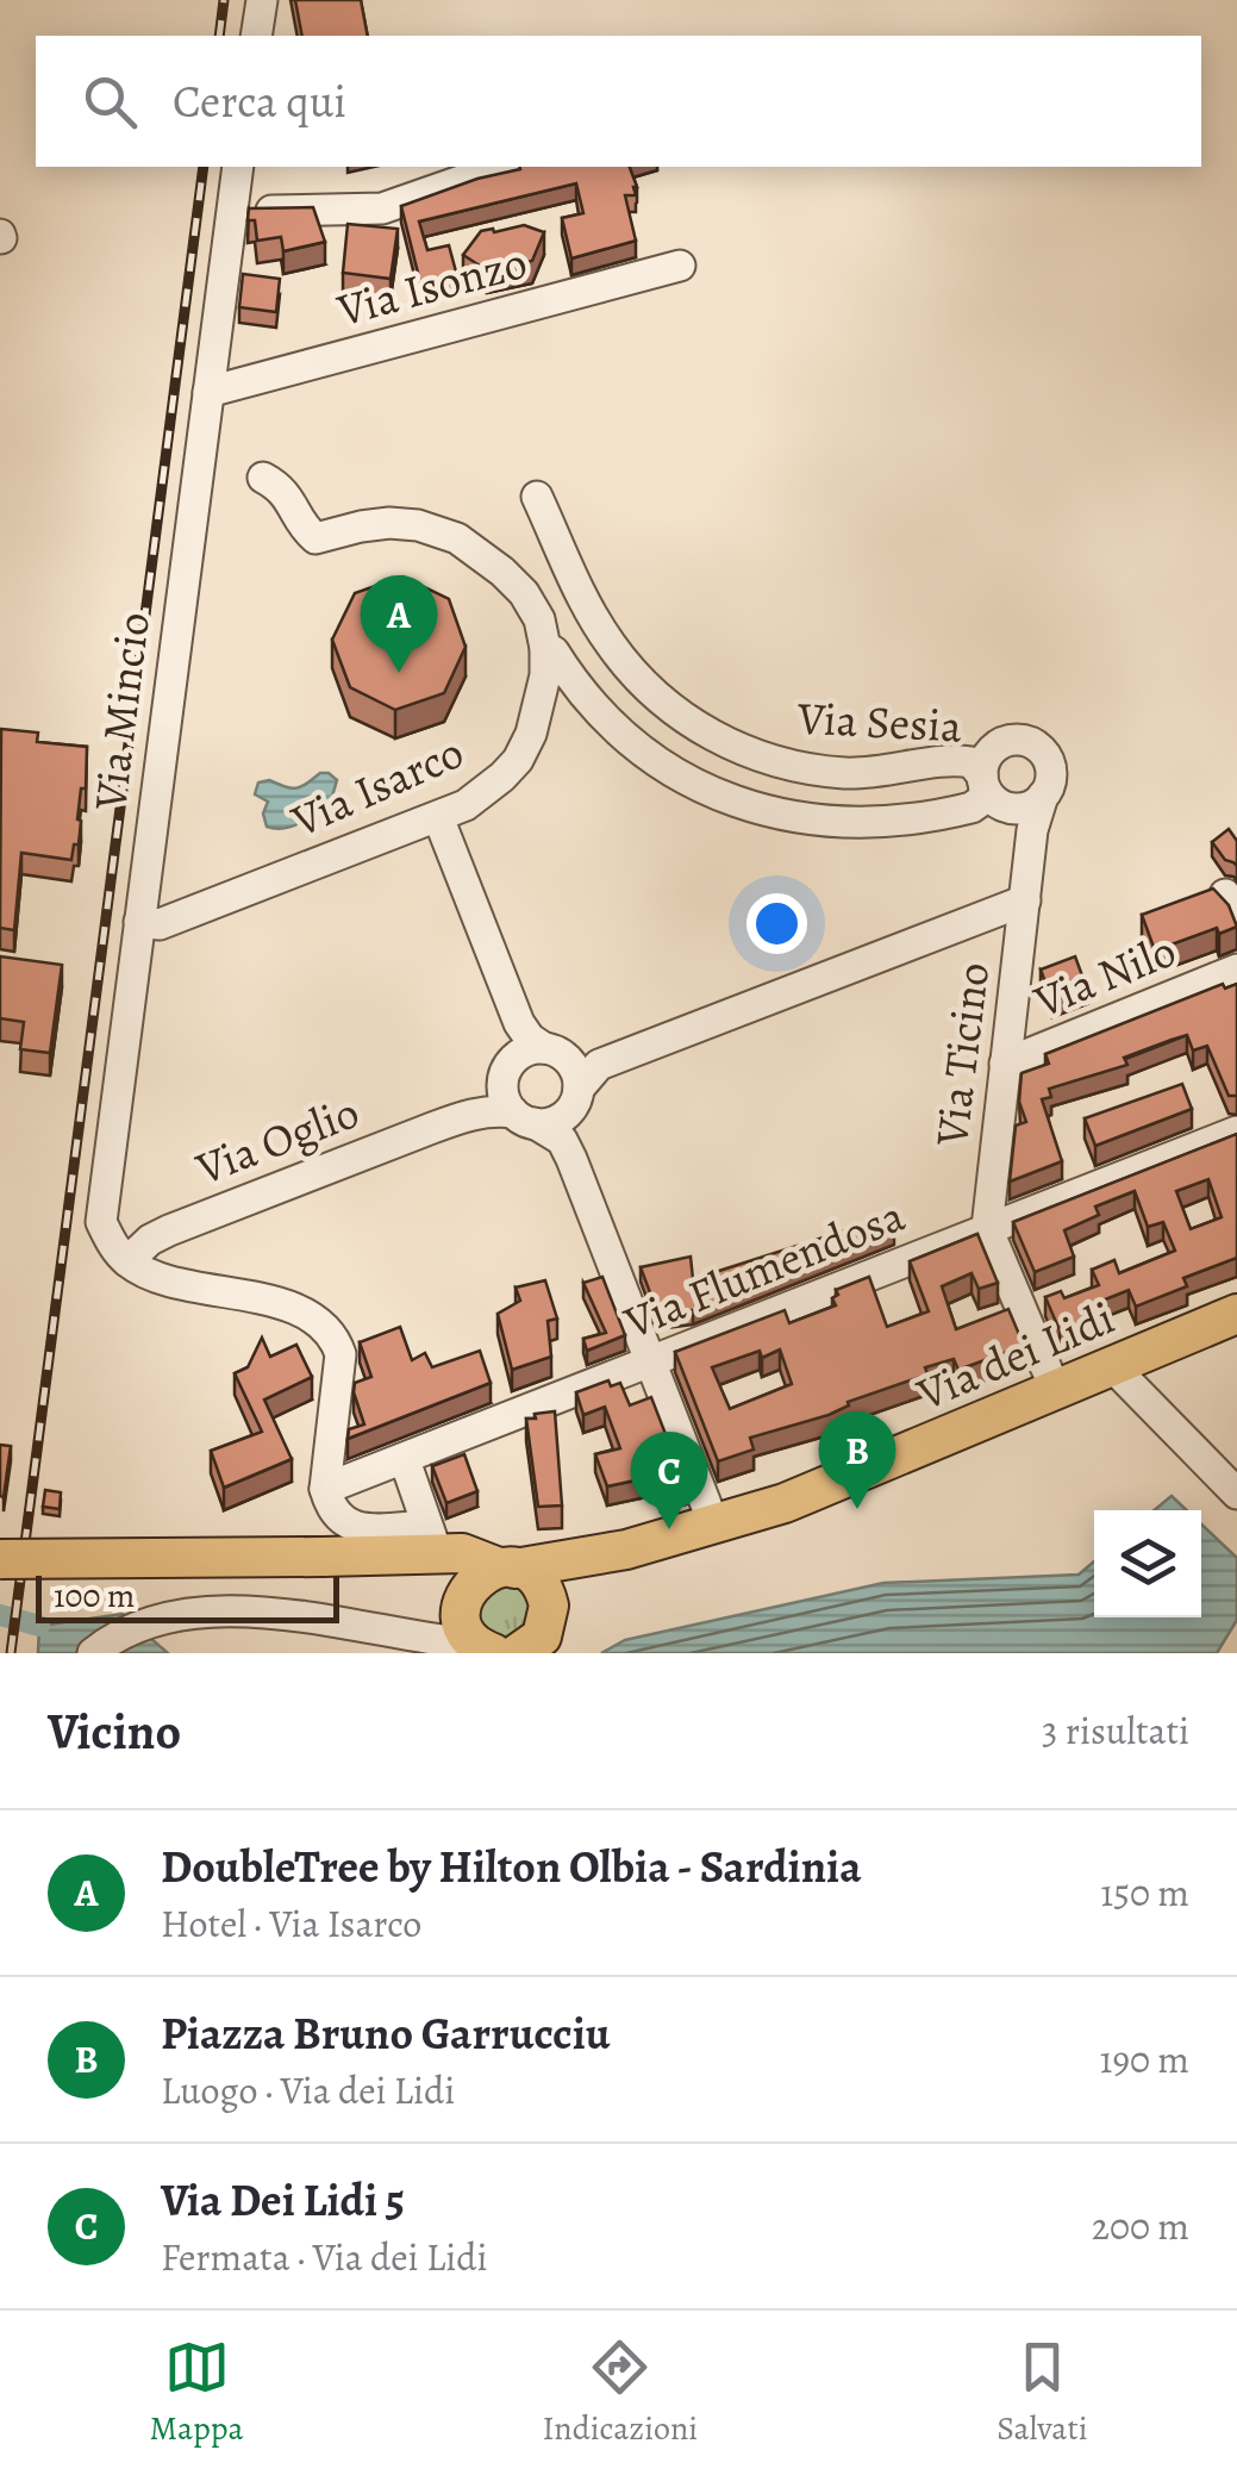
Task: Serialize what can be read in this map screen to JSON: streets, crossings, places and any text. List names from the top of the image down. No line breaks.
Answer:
{"streets":{"main road":["Via dei Lidi"],"street":["Via Isonzo","Via Mincio","Via Sesia","Via Isarco","Via Nilo","Via Ticino","Via Oglio","Via Flumendosa"]},"crossings":[["Via Isonzo","Via Mincio"],["Via Mincio","Via Isarco"],["Via Mincio","Via Oglio"],["Via Sesia","Via Isarco"],["Via Sesia","Via Ticino"],["Via Nilo","Via Ticino"],["Via Ticino","Via Flumendosa"],["Via Ticino","Via dei Lidi"]],"scale_bar":"100 m","page":{"search":"Cerca qui","pins":["A","B","C"],"scale":"100 m","heading":["Vicino","3 risultati"],"list":[{"mark":"A","name":"DoubleTree by Hilton Olbia - Sardinia","note":"Hotel · Via Isarco","value":"150 m"},{"mark":"B","name":"Piazza Bruno Garrucciu","note":"Luogo · Via dei Lidi","value":"190 m"},{"mark":"C","name":"Via Dei Lidi 5","note":"Fermata · Via dei Lidi","value":"200 m"}],"nav":["Mappa","Indicazioni","Salvati"]}}
